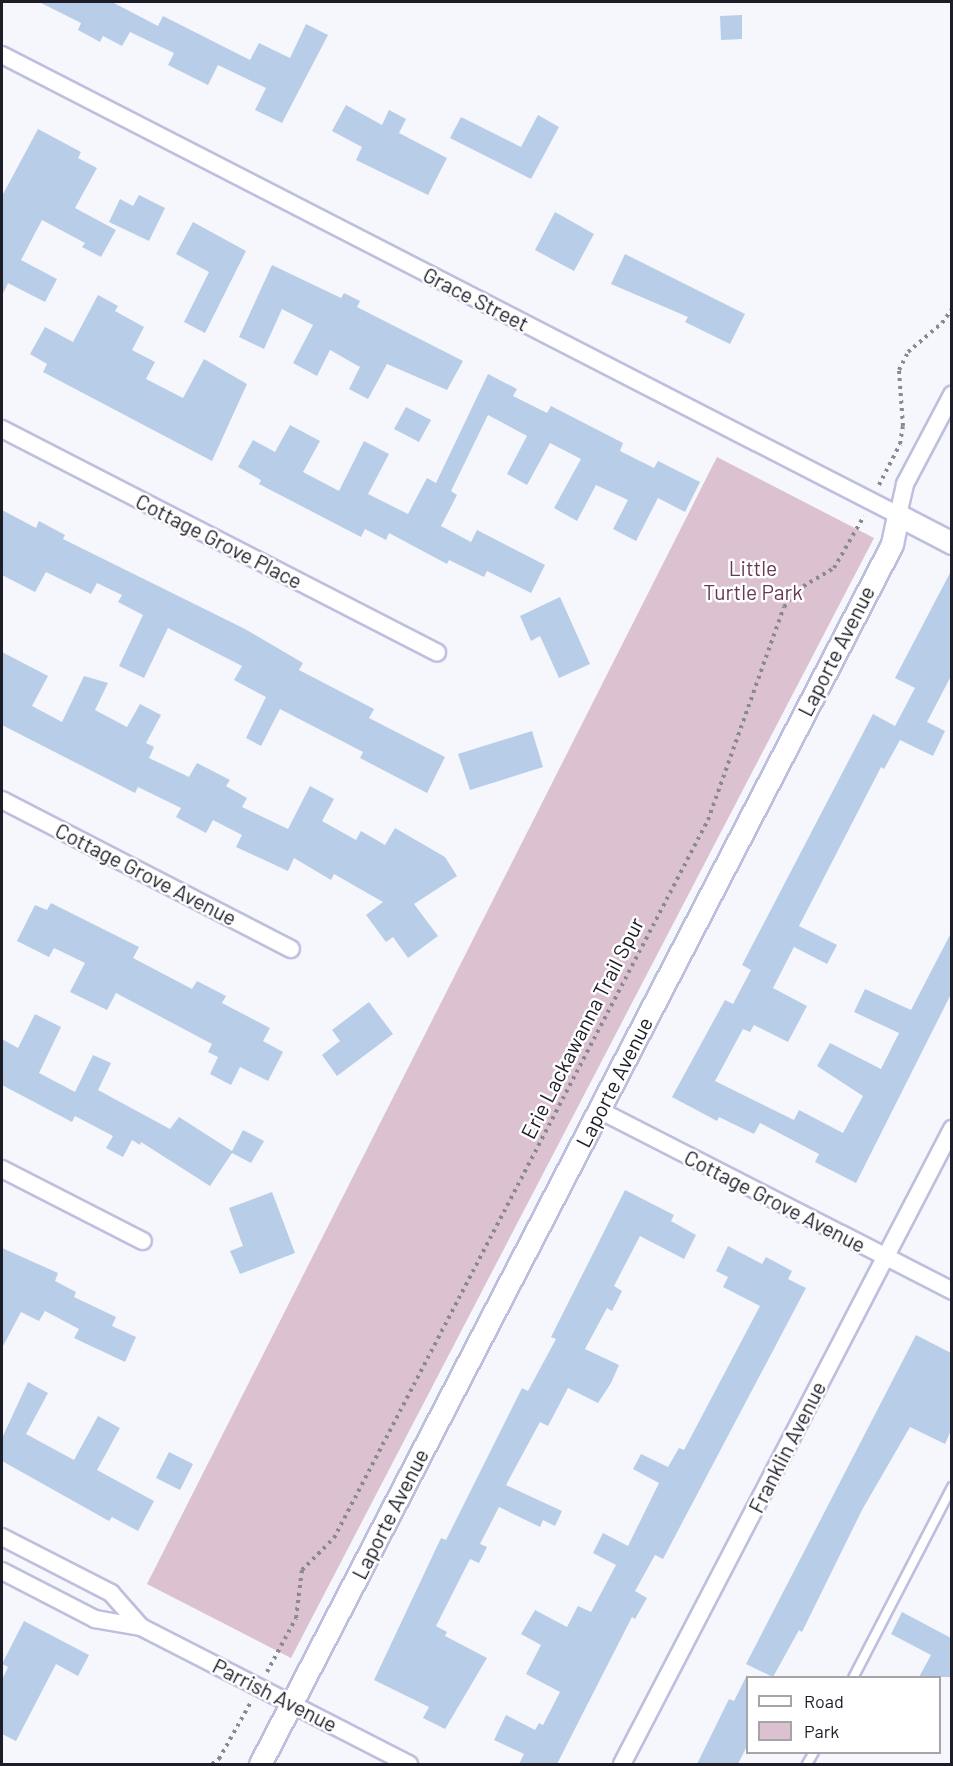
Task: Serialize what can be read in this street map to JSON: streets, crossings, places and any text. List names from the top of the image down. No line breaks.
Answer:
{"streets":{"street":["Grace Street","Cottage Grove Place","Laporte Avenue","Cottage Grove Avenue","Franklin Avenue","Parrish Avenue"],"path":["Erie Lackawanna Trail Spur"]},"crossings":[["Grace Street","Laporte Avenue"],["Grace Street","Erie Lackawanna Trail Spur"],["Laporte Avenue","Cottage Grove Avenue"],["Laporte Avenue","Parrish Avenue"],["Cottage Grove Avenue","Franklin Avenue"],["Erie Lackawanna Trail Spur","Parrish Avenue"]],"parks":["Little Turtle Park"],"legend":["Road","Park"]}
